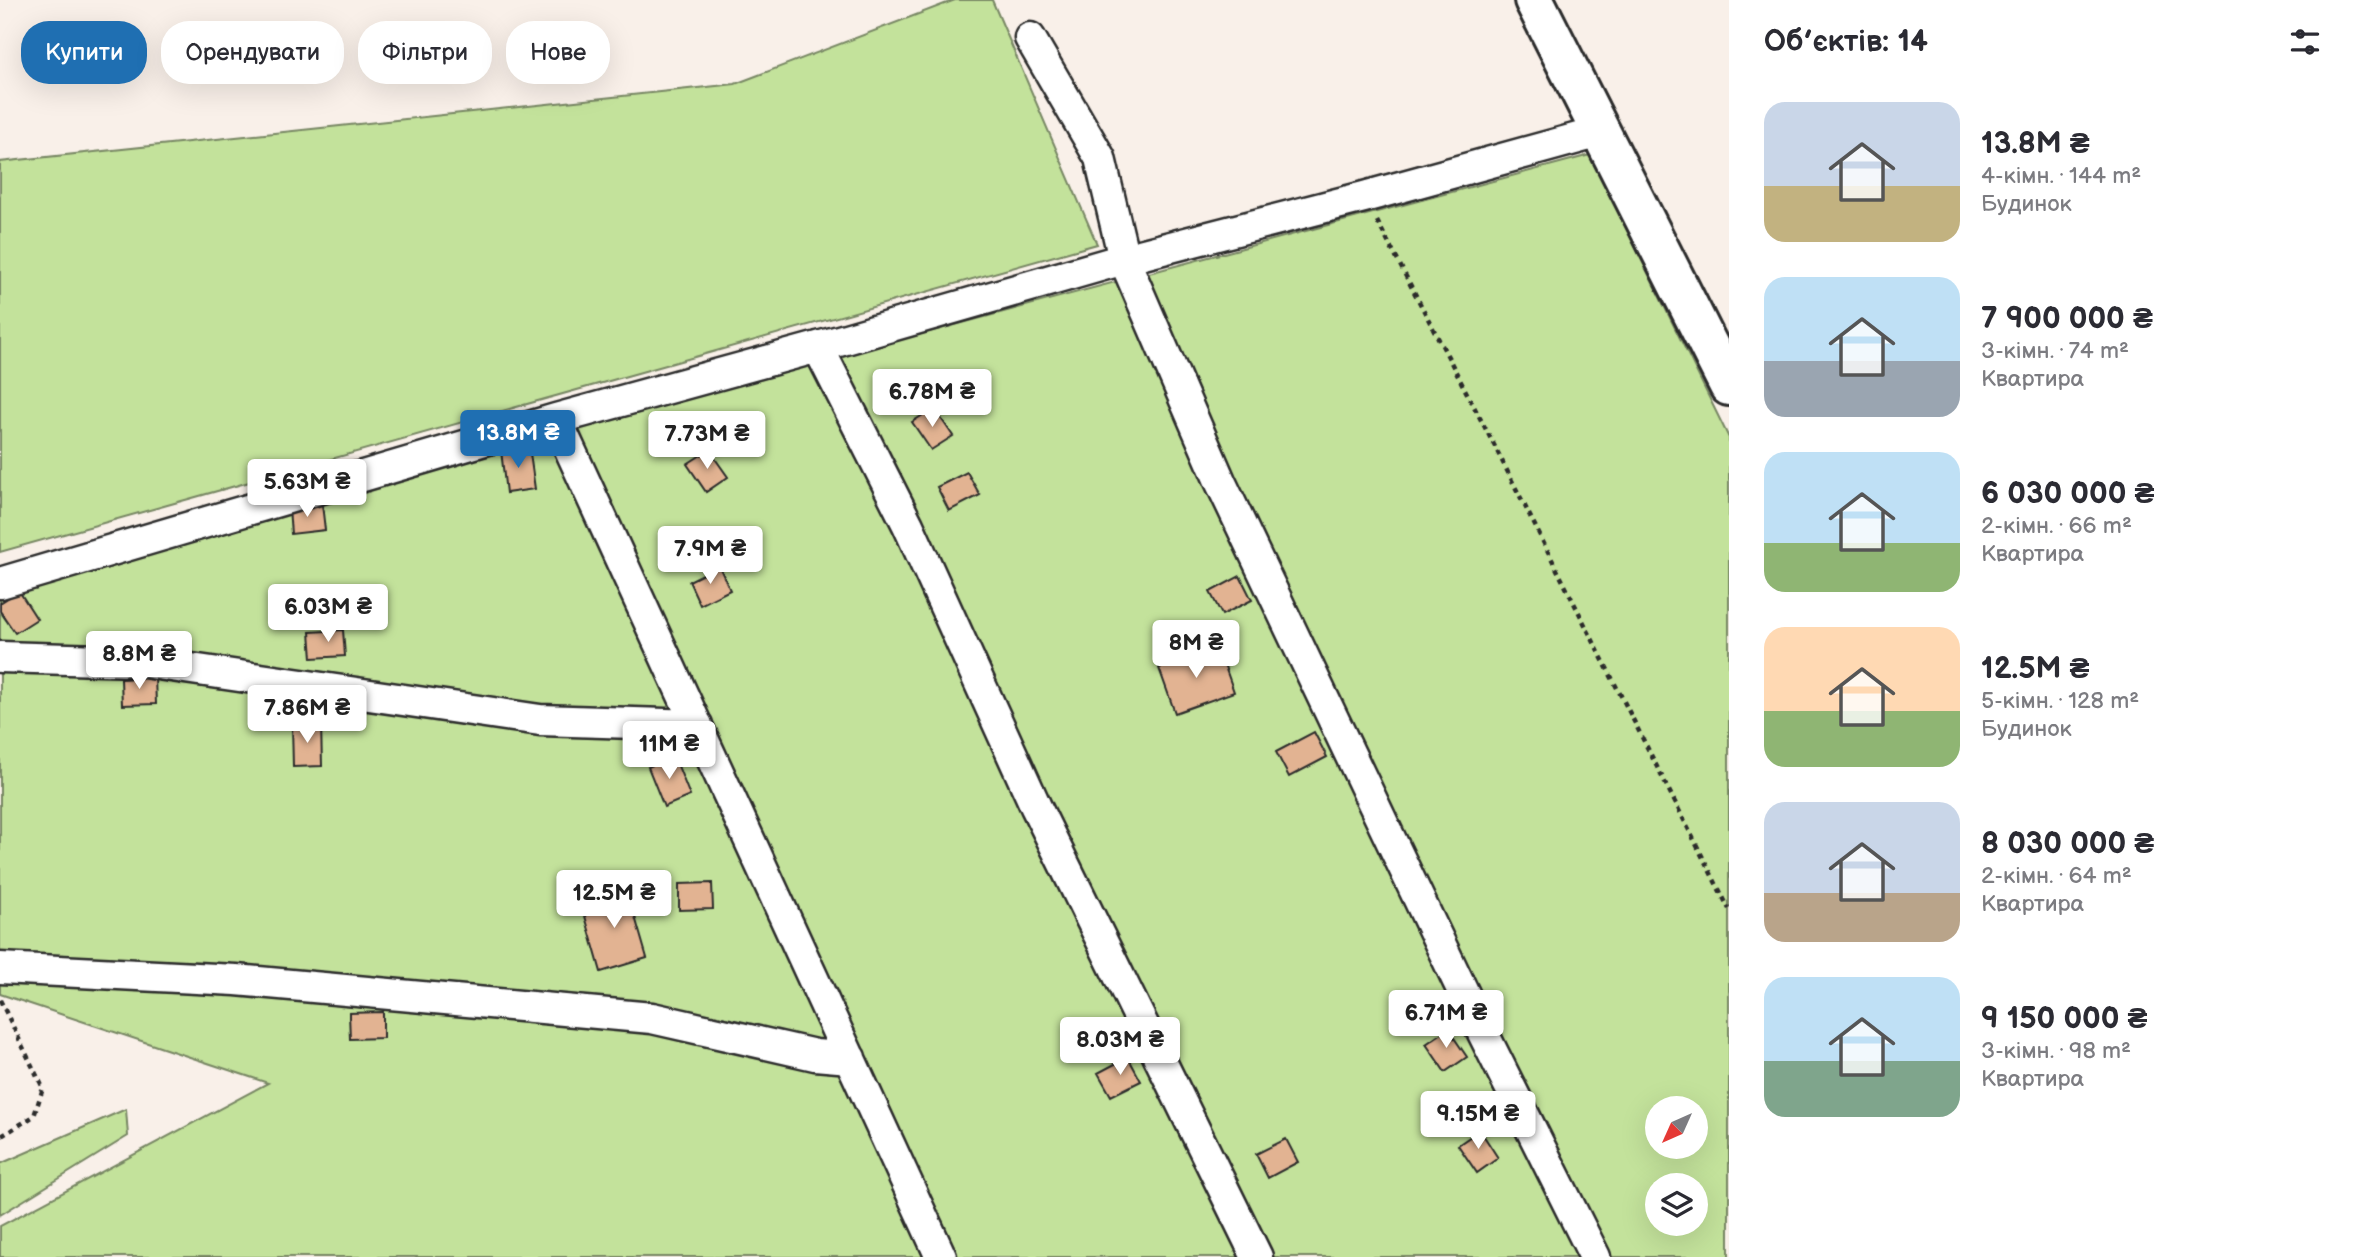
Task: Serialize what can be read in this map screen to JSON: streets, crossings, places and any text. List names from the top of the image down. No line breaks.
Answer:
{"north":"bottom left","page":{"heading":"Об’єктів: 14","chip":["Купити","Орендувати","Фільтри","Нове"],"list":[{"name":"13.8M ₴","note":"4-кімн. · 144 m² · Будинок"},{"name":"7 900 000 ₴","note":"3-кімн. · 74 m² · Квартира"},{"name":"6 030 000 ₴","note":"2-кімн. · 66 m² · Квартира"},{"name":"12.5M ₴","note":"5-кімн. · 128 m² · Будинок"},{"name":"8 030 000 ₴","note":"2-кімн. · 64 m² · Квартира"},{"name":"9 150 000 ₴","note":"3-кімн. · 98 m² · Квартира"}],"price":["6.78M ₴","13.8M ₴","7.73M ₴","5.63M ₴","7.9M ₴","6.03M ₴","8M ₴","8.8M ₴","7.86M ₴","11M ₴","12.5M ₴","6.71M ₴","8.03M ₴","9.15M ₴"]}}
